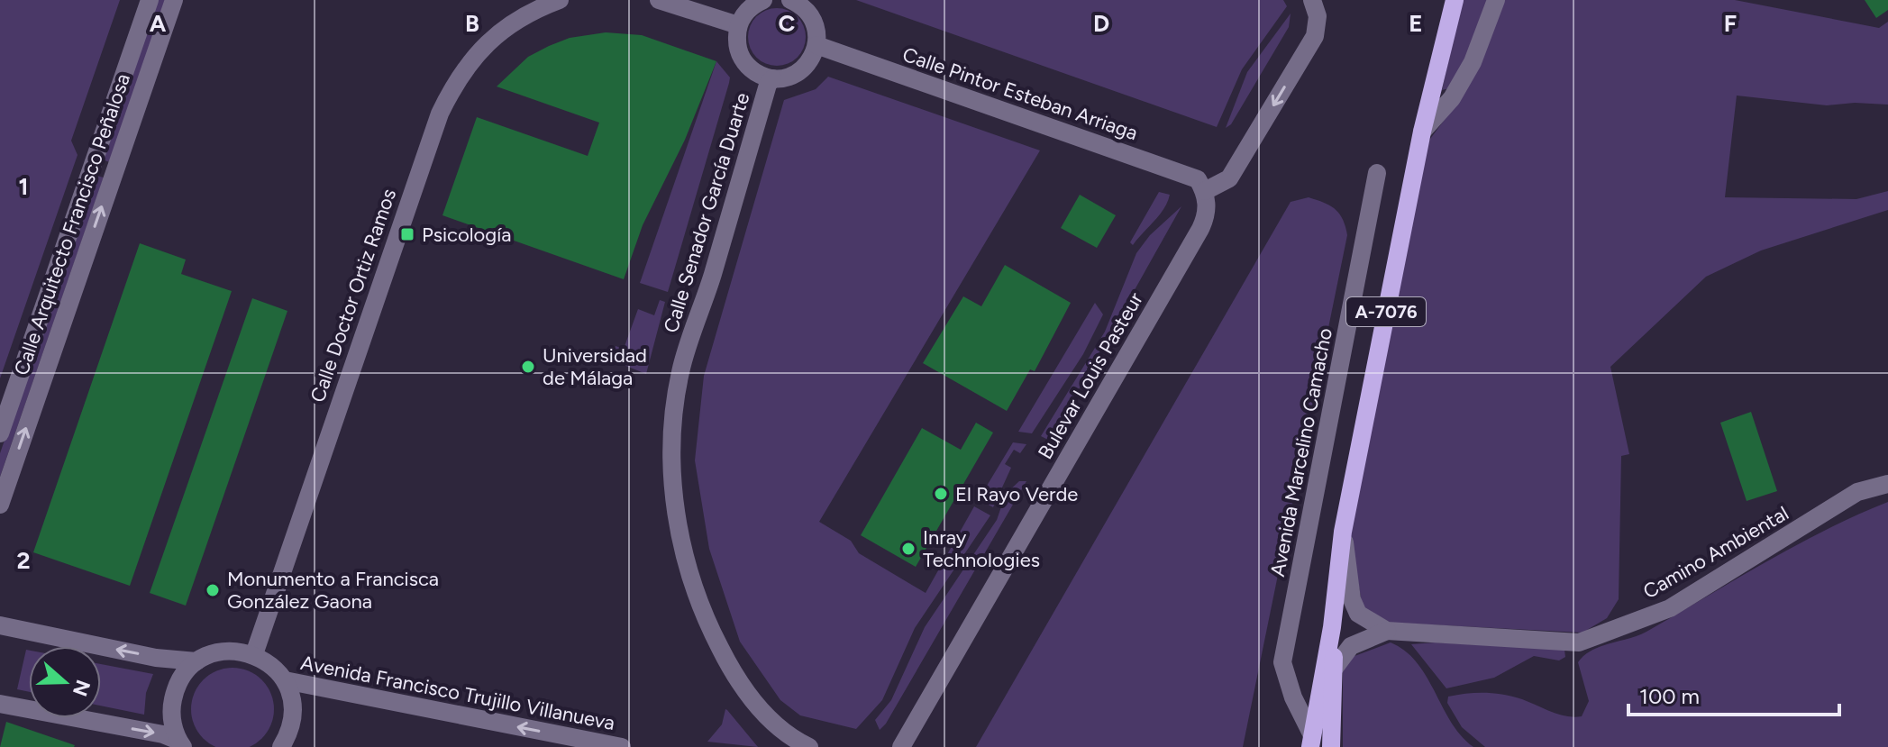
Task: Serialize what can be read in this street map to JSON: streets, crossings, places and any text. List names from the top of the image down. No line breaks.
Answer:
{"streets":{"main road":["A-7076","Avenida Marcelino Camacho"],"street":["Calle Pintor Esteban Arriaga","Calle Senador García Duarte","Calle Arquitecto Francisco Peñalosa","Calle Doctor Ortiz Ramos","Bulevar Louis Pasteur","Camino Ambiental","Avenida Francisco Trujillo Villanueva"]},"crossings":[["Calle Pintor Esteban Arriaga","Bulevar Louis Pasteur"],["Avenida Marcelino Camacho","Camino Ambiental"]],"one_way":["Avenida Francisco Trujillo Villanueva"],"places":{"transit":["Psicología"],"other":["Universidad de Málaga","El Rayo Verde","Inray Technologies","Monumento a Francisca González Gaona"]},"scale_bar":"100 m","north":"right","grid":{"columns":["A","B","C","D","E","F"],"rows":["1","2"]}}
